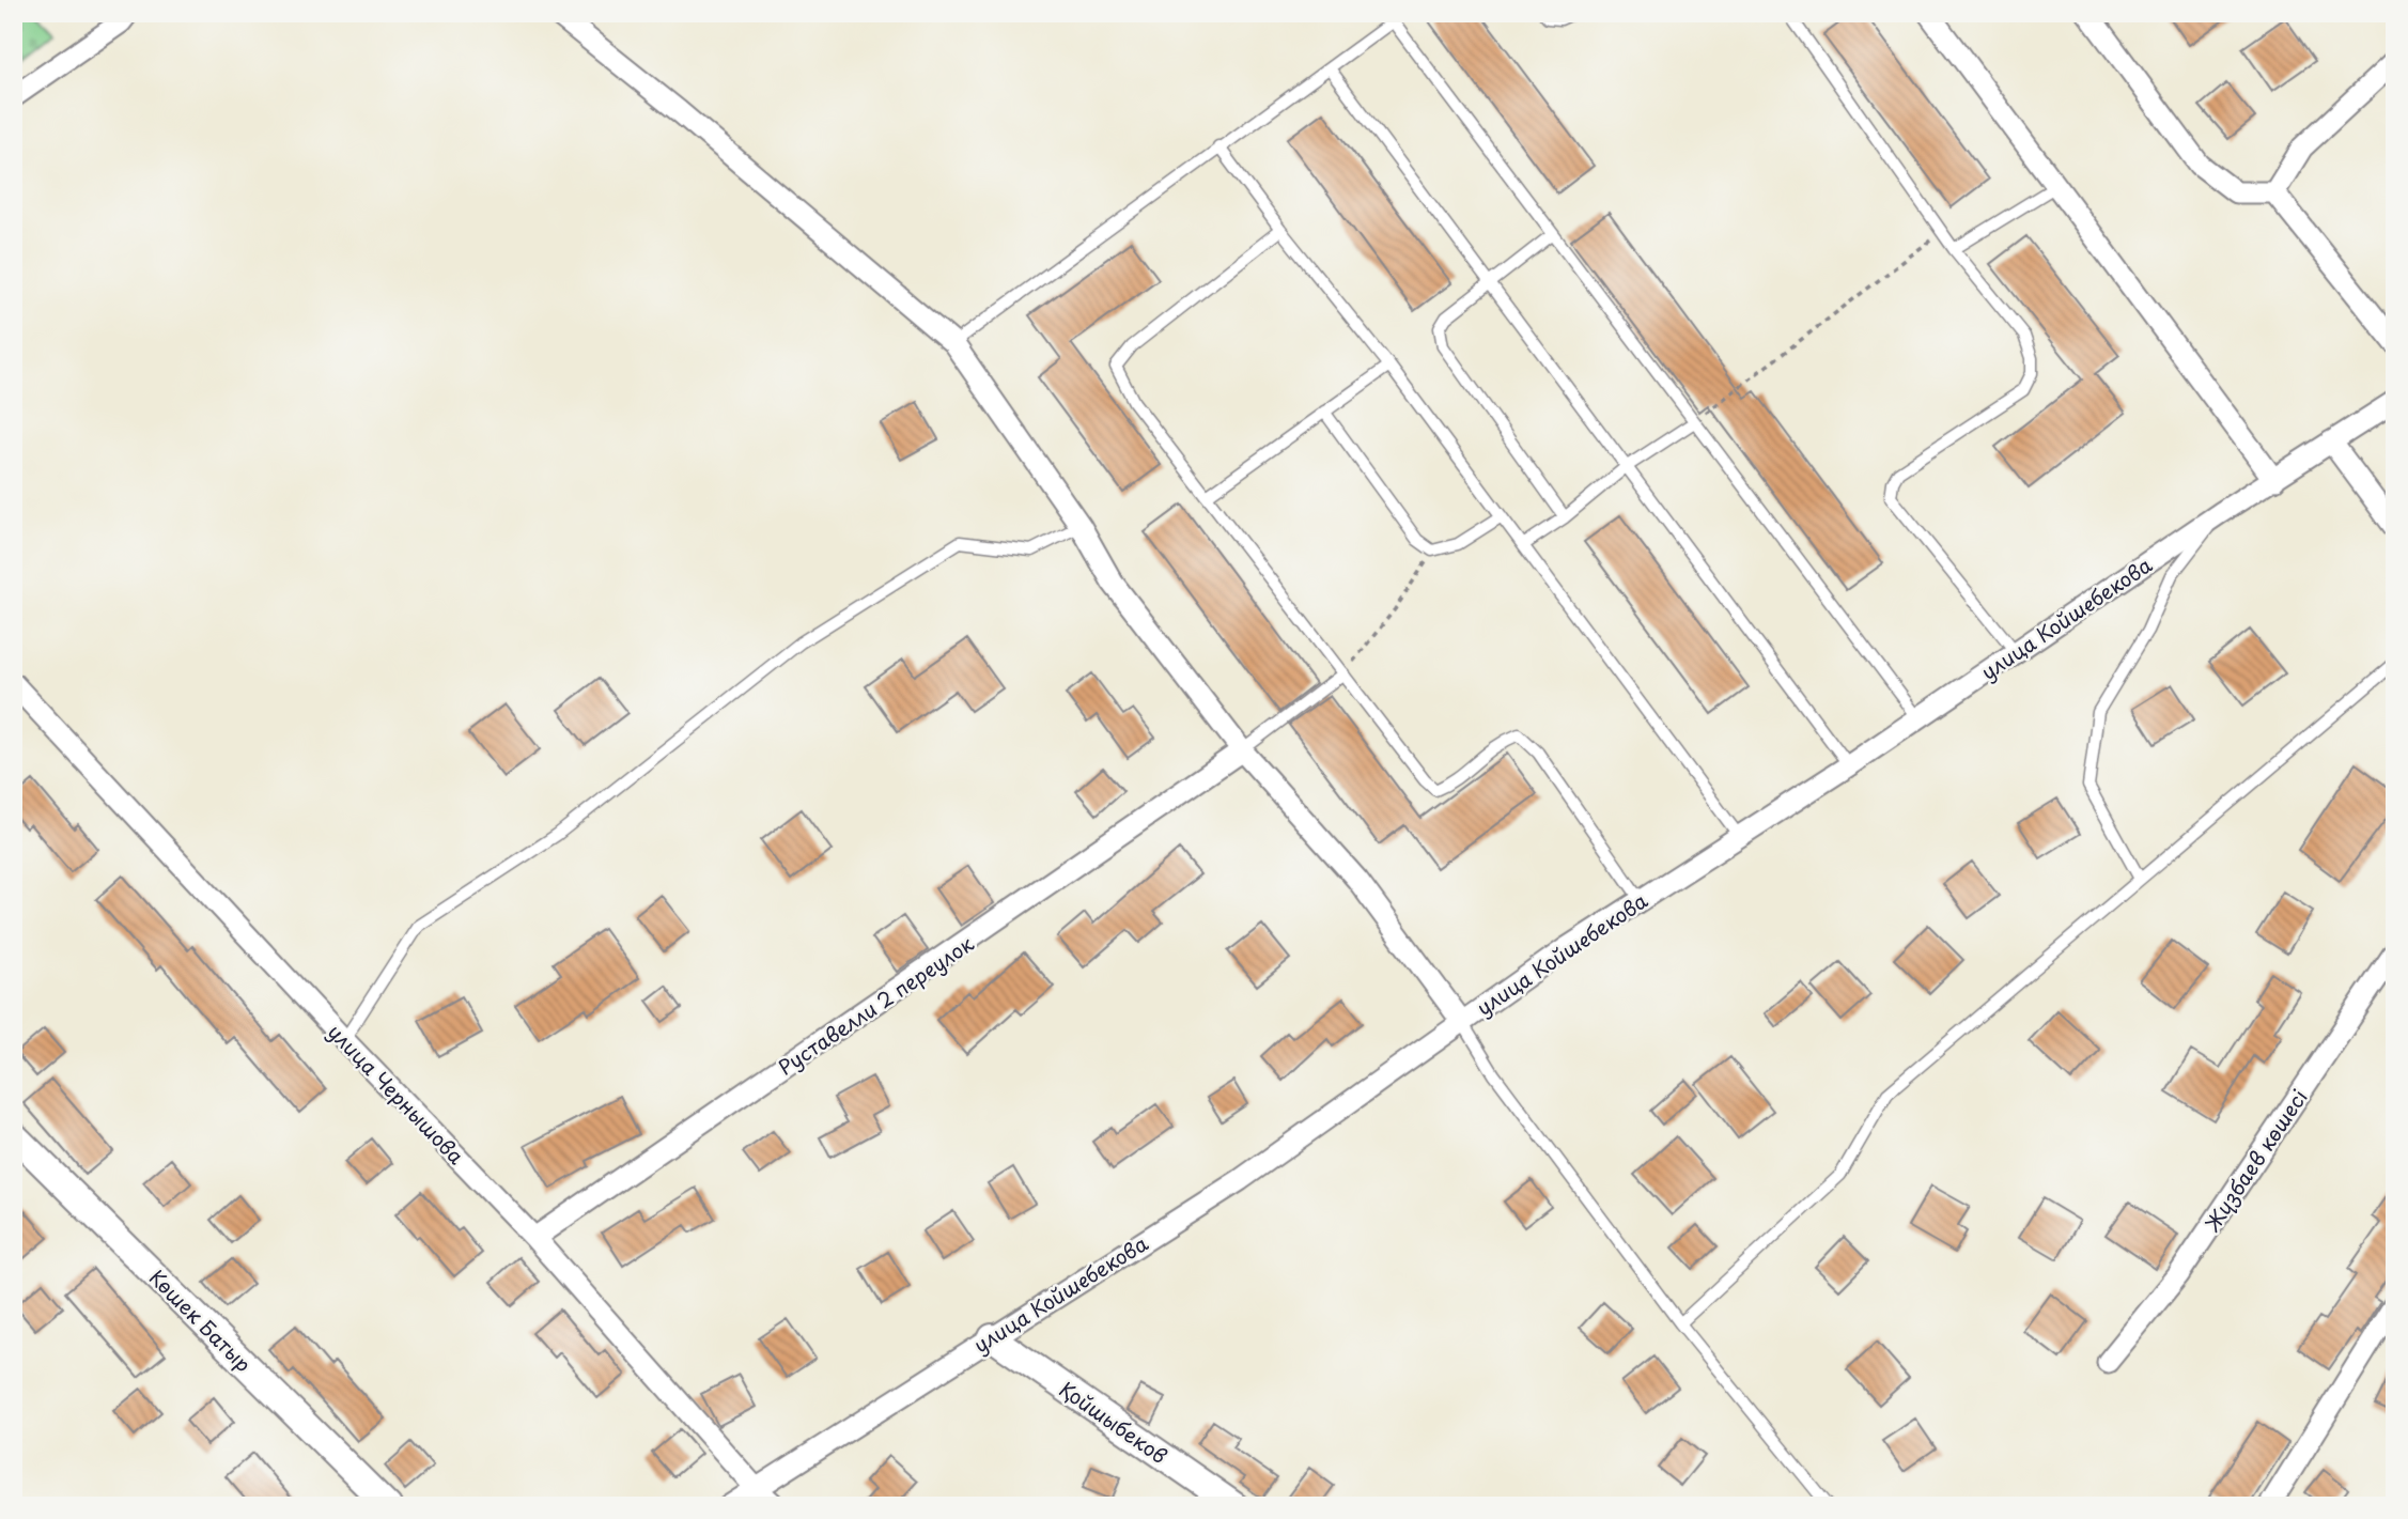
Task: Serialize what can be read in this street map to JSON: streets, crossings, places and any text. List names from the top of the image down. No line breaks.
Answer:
{"streets":{"street":["улица Койшебекова","Руставелли 2 переулок","улица Чернышова","Жүзбаев көшесі","Көшек Батыр","Қойшыбеков"]},"crossings":[["улица Койшебекова","улица Чернышова"],["улица Койшебекова","Қойшыбеков"],["Руставелли 2 переулок","улица Чернышова"]]}
